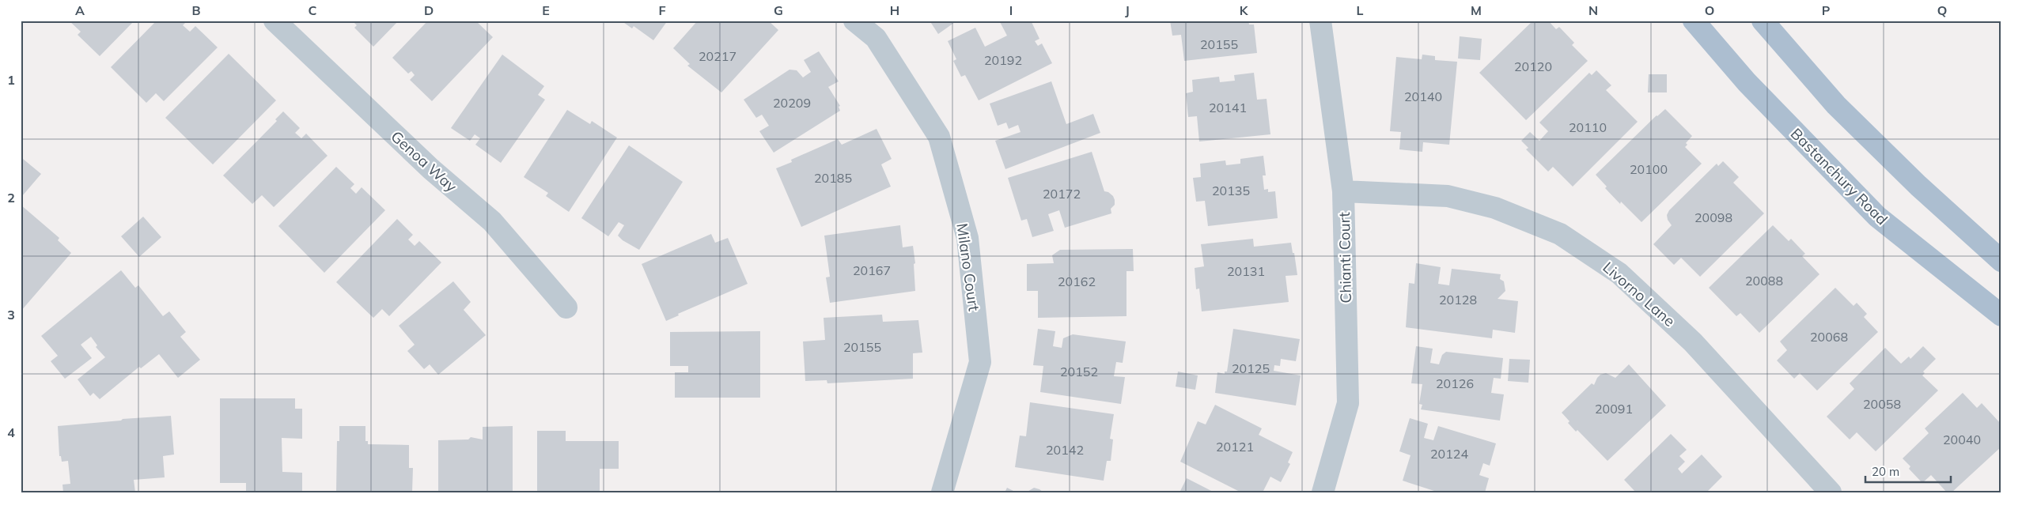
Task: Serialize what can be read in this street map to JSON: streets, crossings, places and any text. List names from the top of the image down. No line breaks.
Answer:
{"streets":{"main road":["Bastanchury Road"],"street":["Genoa Way","Chianti Court","Milano Court","Livorno Lane"]},"crossings":[["Chianti Court","Livorno Lane"]],"house_numbers":["20155","20217","20192","20120","20140","20209","20141","20110","20100","20185","20135","20172","20098","20167","20131","20088","20162","20128","20068","20155","20125","20152","20126","20058","20091","20040","20121","20142","20124"],"scale_bar":"20 m","grid":{"columns":["A","B","C","D","E","F","G","H","I","J","K","L","M","N","O","P","Q"],"rows":["1","2","3","4"]}}
